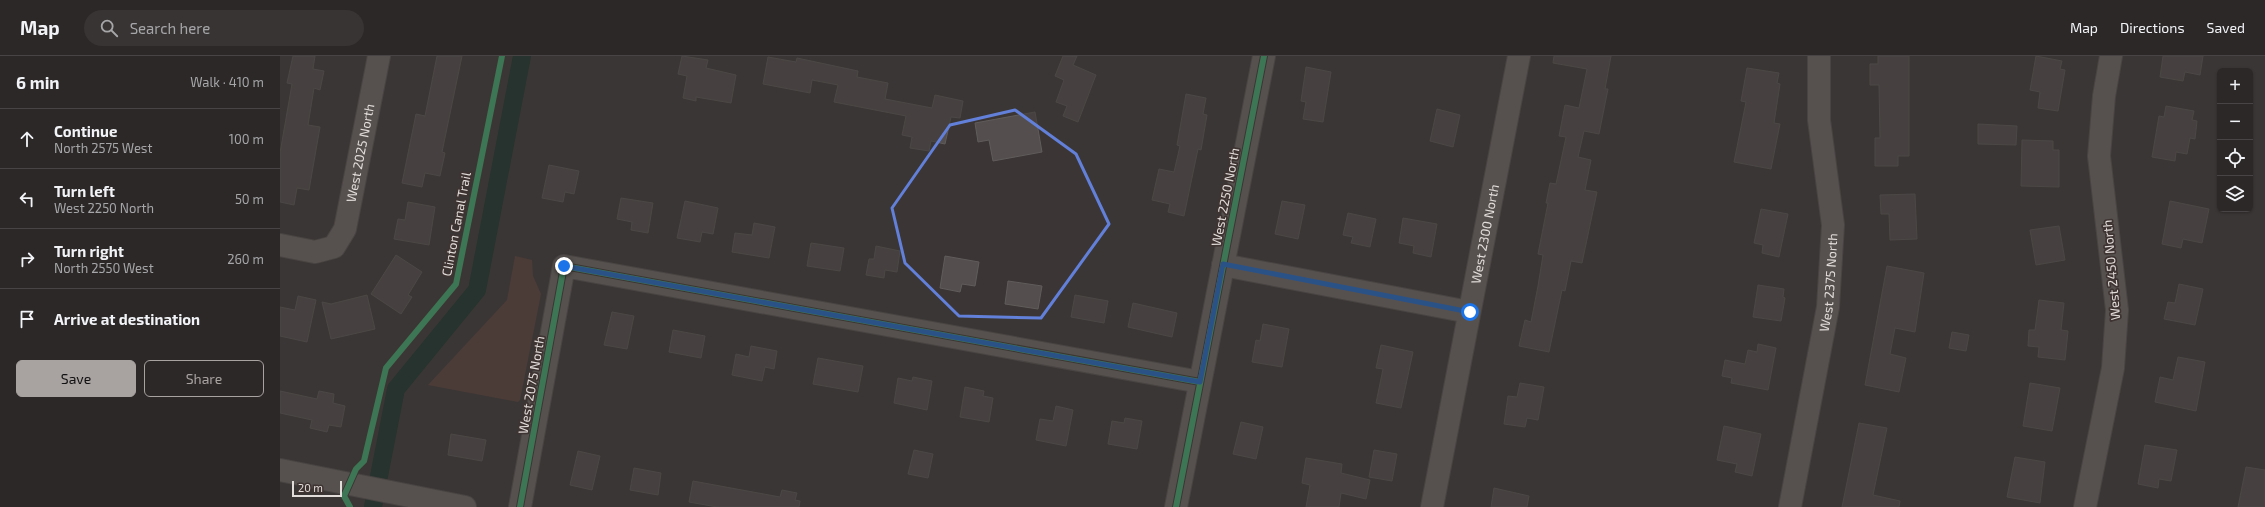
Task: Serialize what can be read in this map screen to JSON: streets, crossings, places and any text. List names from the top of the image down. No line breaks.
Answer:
{"streets":{"street":["West 2025 North","West 2250 North","West 2300 North","West 2450 North","West 2375 North","West 2075 North"],"cycle path":["Clinton Canal Trail"]},"crossings":[["West 2250 North","West 2075 North"]],"scale_bar":"20 m","page":{"header":"Map","search":"Search here","nav":["Map","Directions","Saved"],"heading":["6 min","Walk · 410 m"],"map_buttons":["+","−"],"list":[["Continue","North 2575 West","100 m"],["Turn left","West 2250 North","50 m"],["Turn right","North 2550 West","260 m"],"Arrive at destination"],"buttons":["Save","Share"],"scale":"20 m"}}
